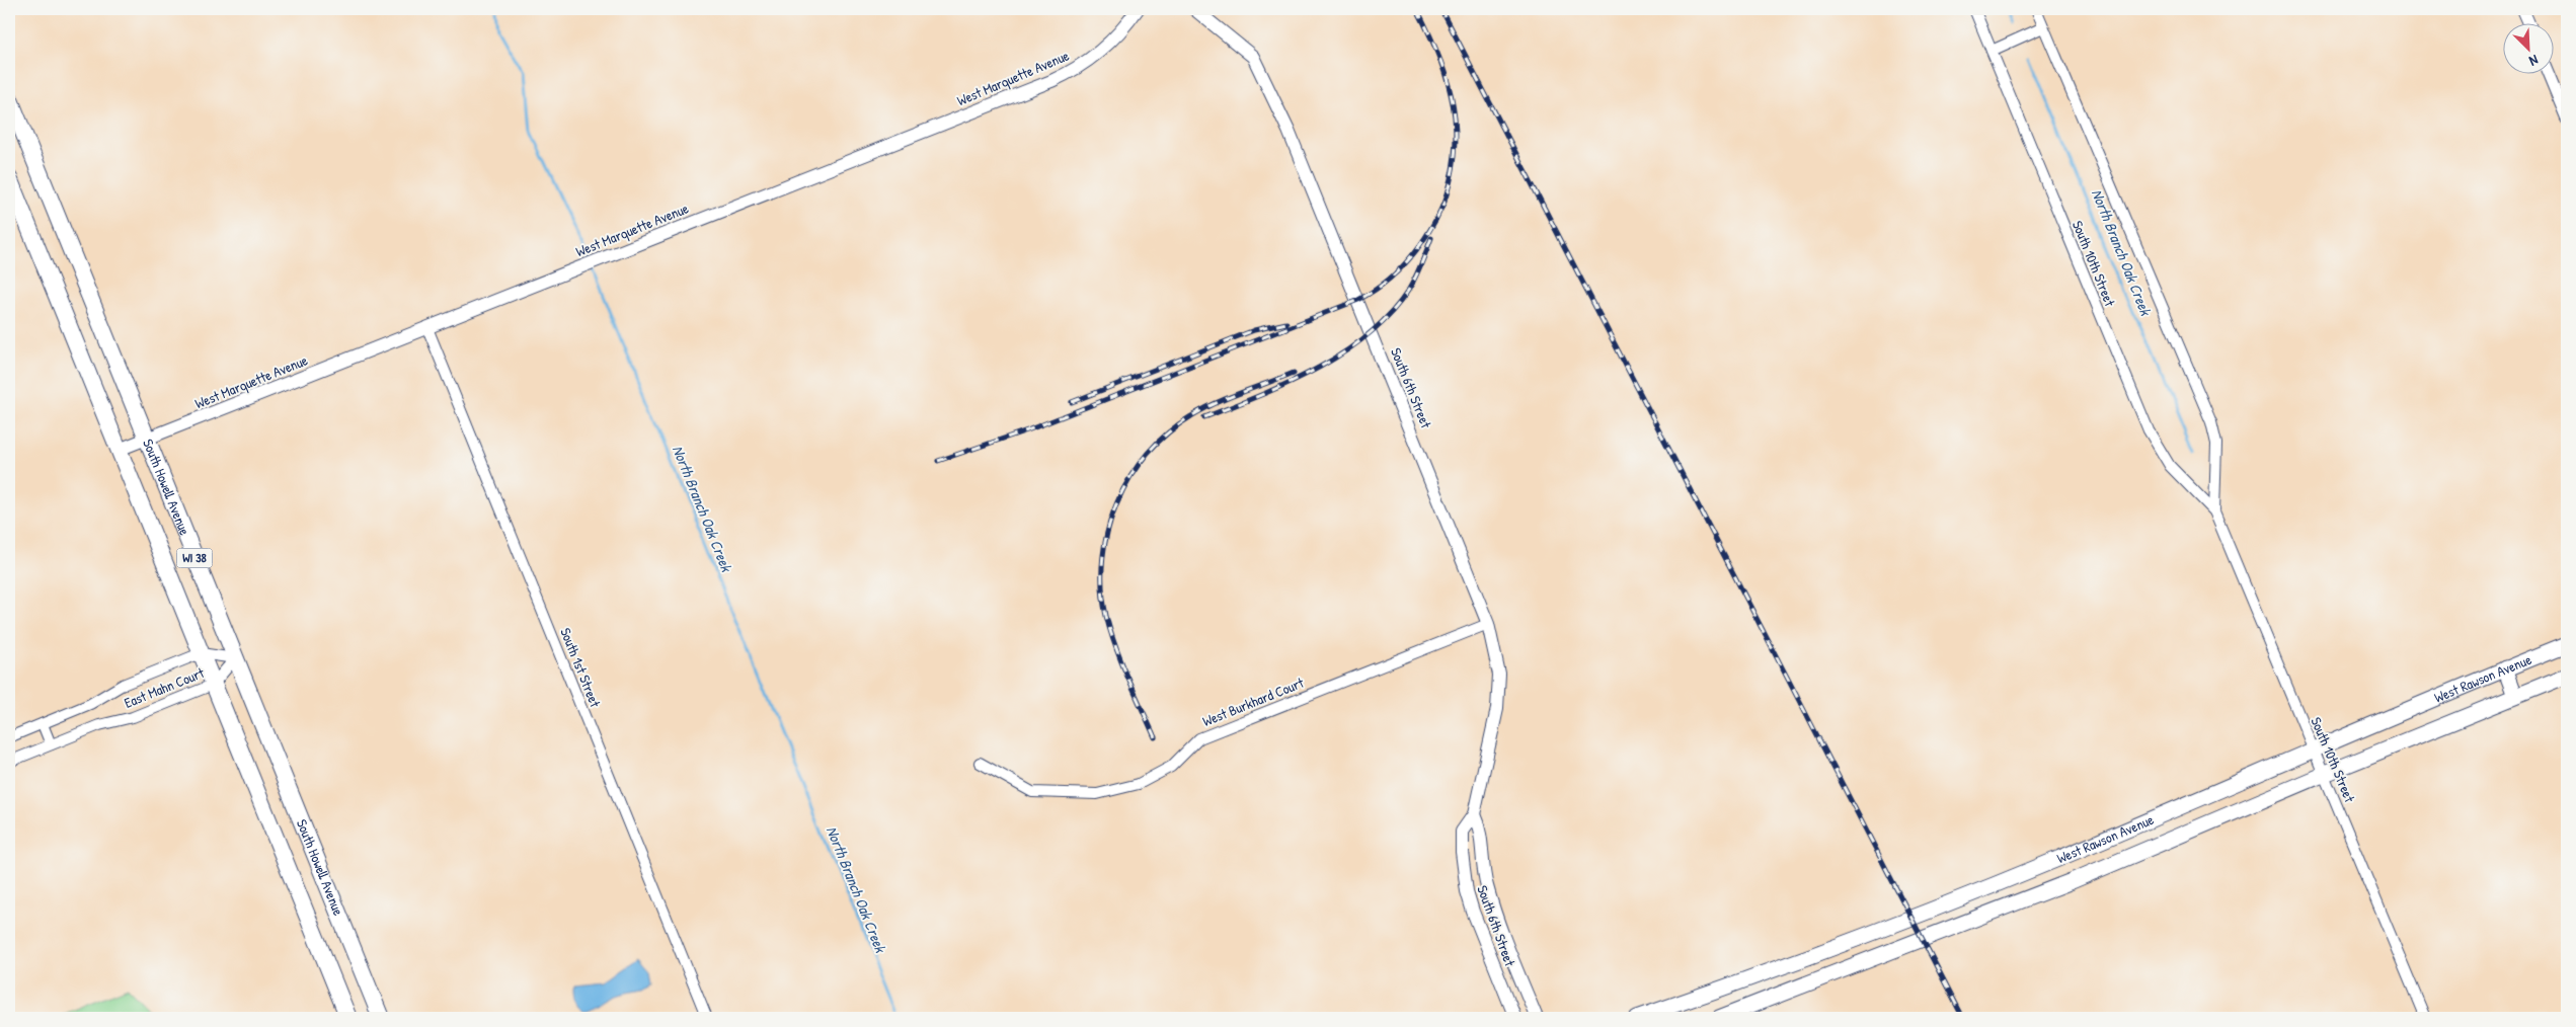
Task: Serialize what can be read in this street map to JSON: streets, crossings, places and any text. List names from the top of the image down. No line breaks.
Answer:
{"streets":{"main road":["South Howell Avenue","WI 38","West Rawson Avenue"],"street":["West Marquette Avenue","South 10th Street","South 6th Street","South 1st Street","East Mahn Court","West Burkhard Court"]},"crossings":[["West Marquette Avenue","South Howell Avenue"],["West Marquette Avenue","South 1st Street"],["South 10th Street","West Rawson Avenue"],["South 6th Street","West Burkhard Court"],["South Howell Avenue","East Mahn Court"]],"water":["North Branch Oak Creek"],"north":"bottom right"}
